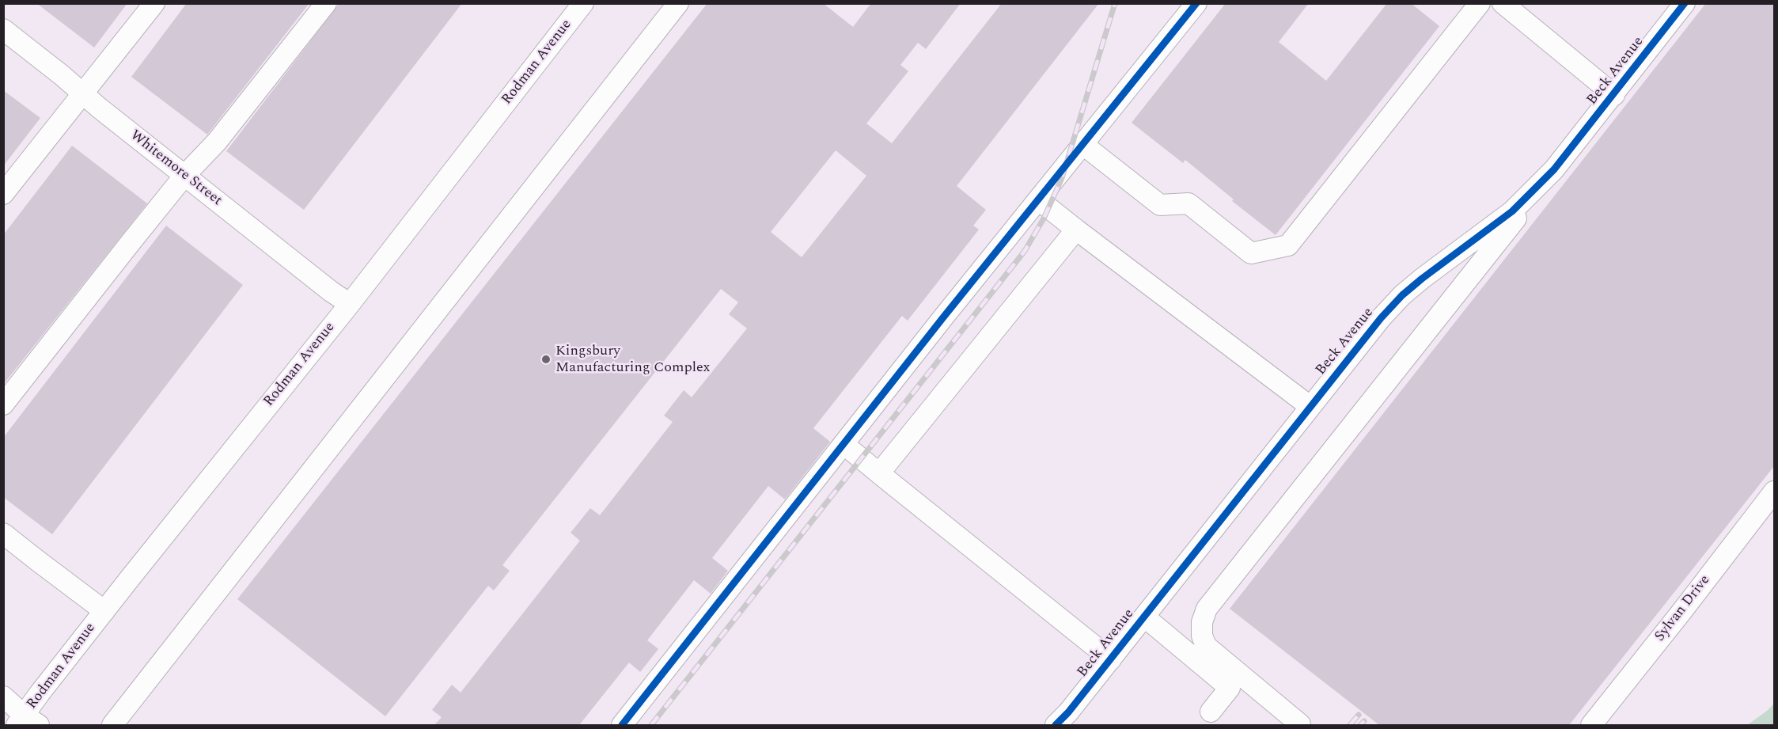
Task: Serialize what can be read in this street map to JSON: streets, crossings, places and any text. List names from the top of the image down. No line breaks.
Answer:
{"streets":{"street":["Rodman Avenue","Beck Avenue","Whitemore Street","Sylvan Drive"]},"crossings":[["Rodman Avenue","Whitemore Street"]],"places":["Kingsbury Manufacturing Complex"]}
